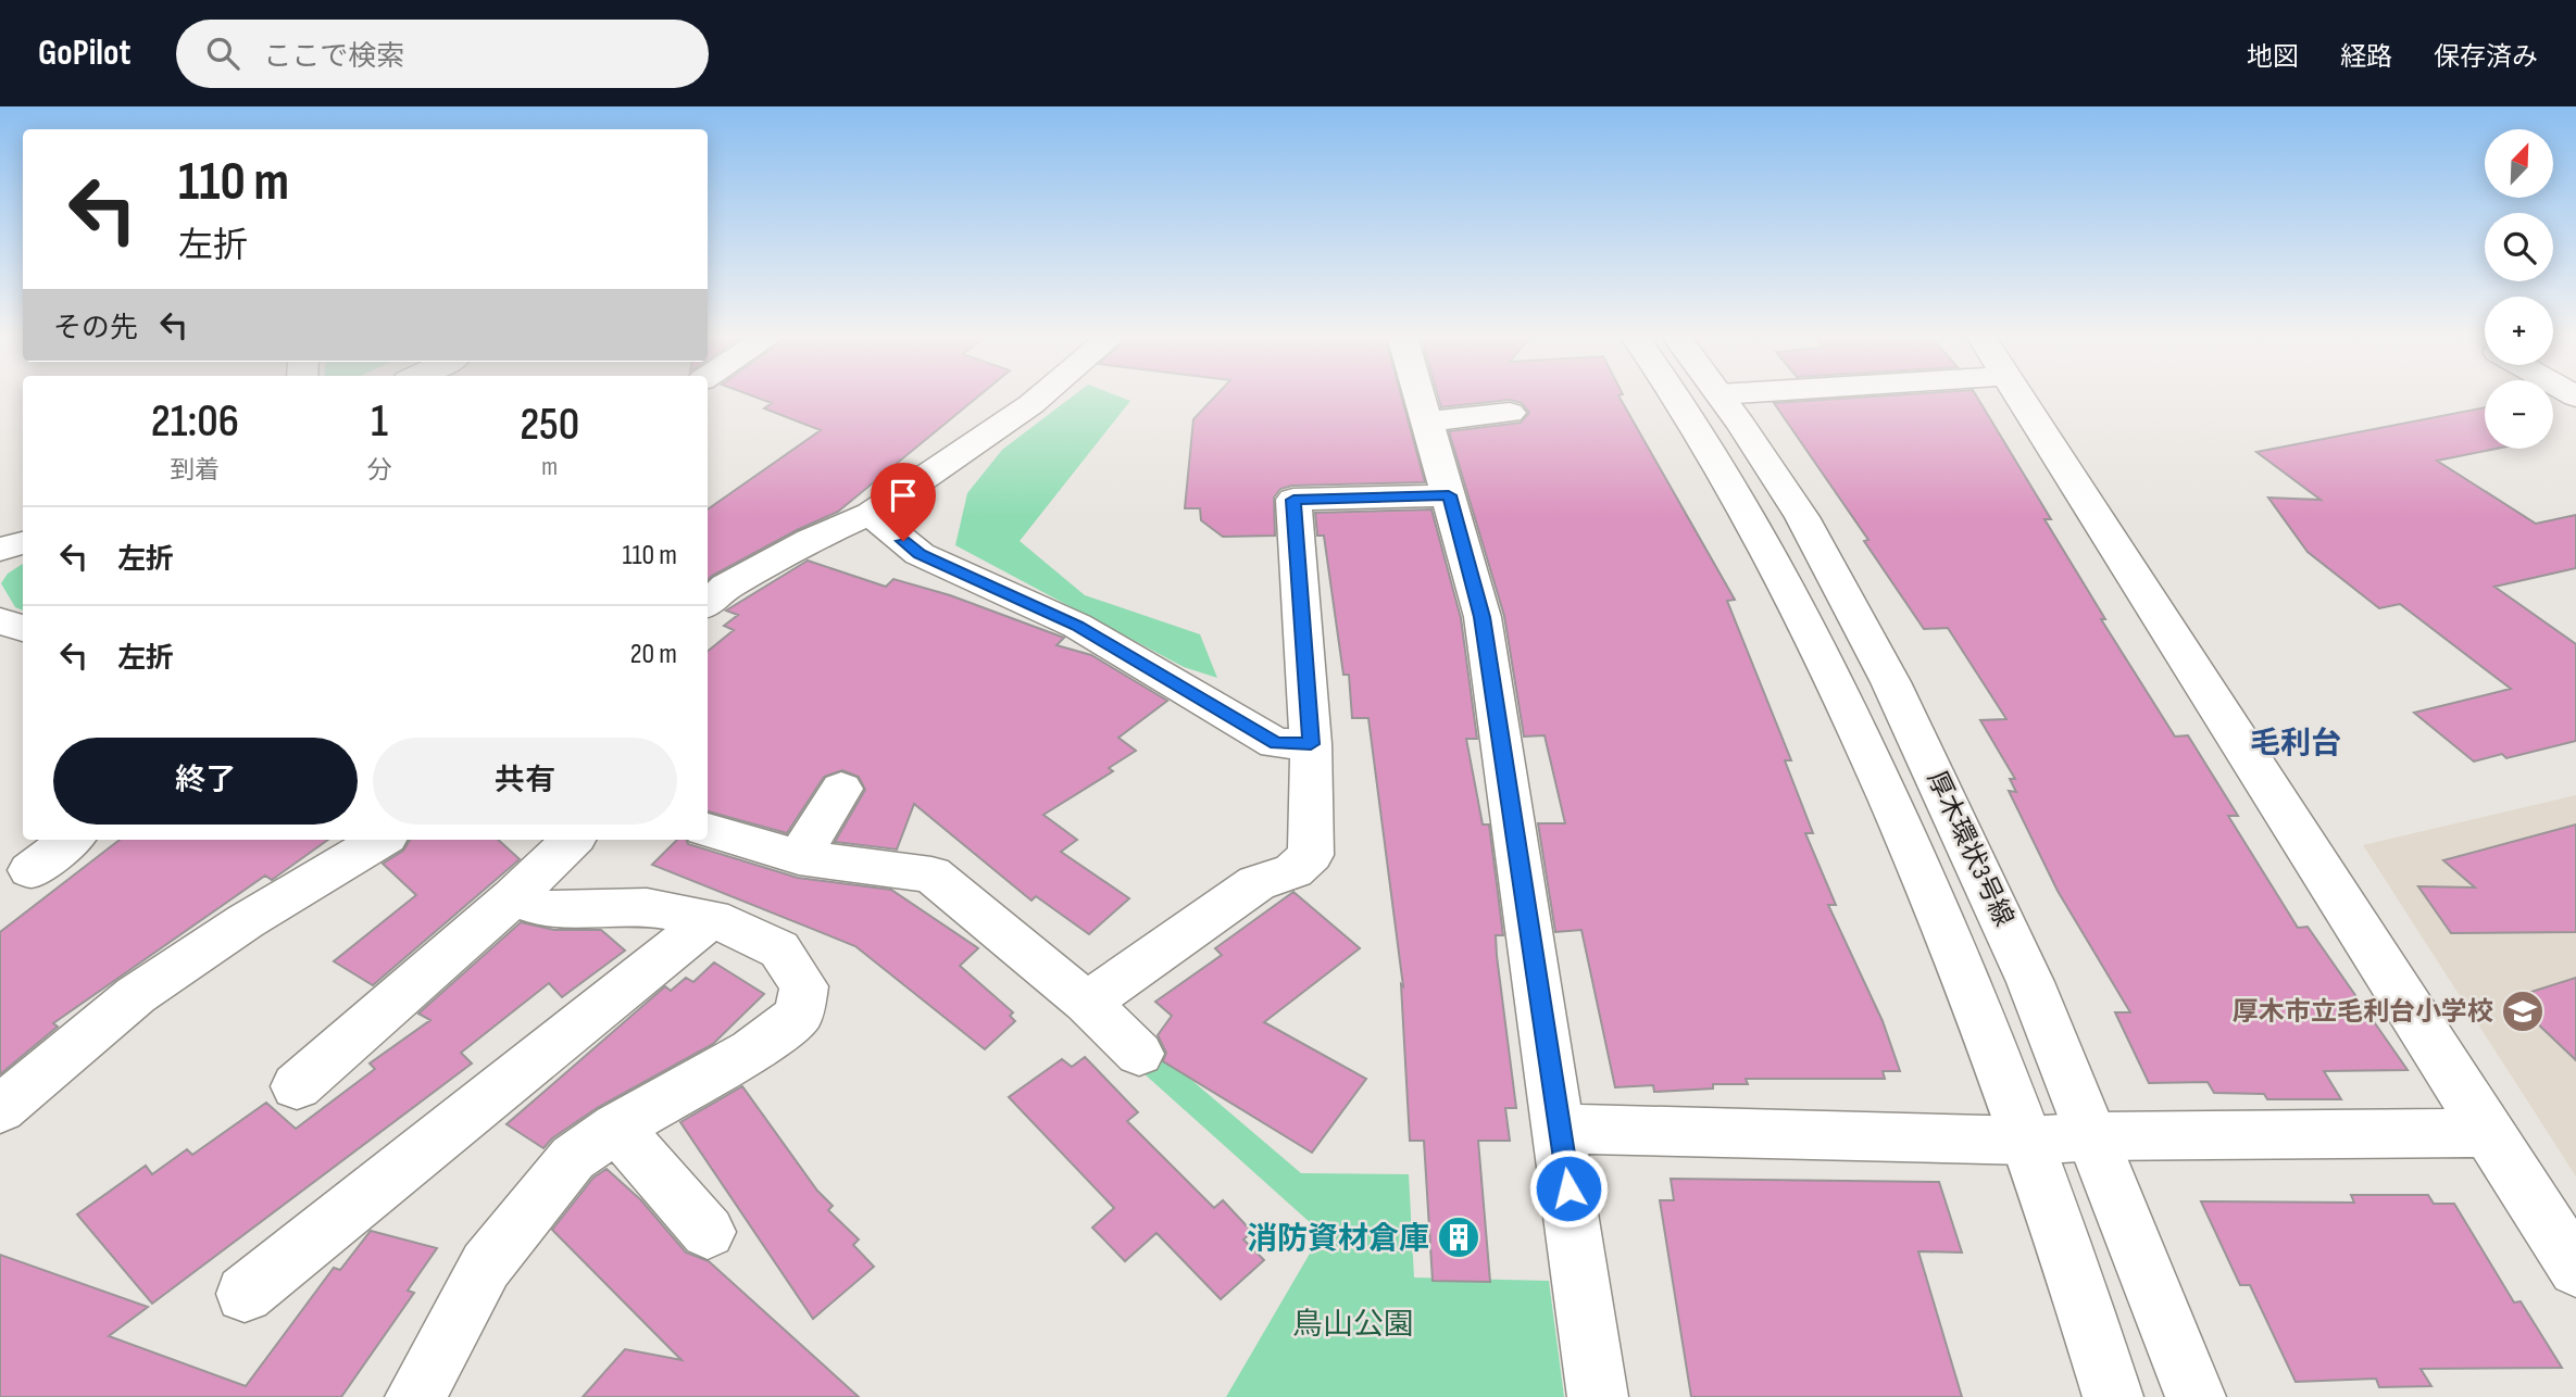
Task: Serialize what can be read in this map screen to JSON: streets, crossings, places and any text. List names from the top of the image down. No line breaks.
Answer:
{"streets":{"street":["厚木環状3号線"]},"districts":["毛利台"],"parks":["鳥山公園"],"places":{"school or university":["厚木市立毛利台小学校"],"building":["消防資材倉庫"]},"north":"top right","page":{"header":"GoPilot","search":"ここで検索","nav":["地図","経路","保存済み"],"map_buttons":["+","−"],"turn":["110 m","左折"],"then":"その先","eta":["21:06","到着","1","分","250","m"],"list":[{"name":"左折","value":"110 m"},{"name":"左折","value":"20 m"}],"buttons":["終了","共有"]}}
